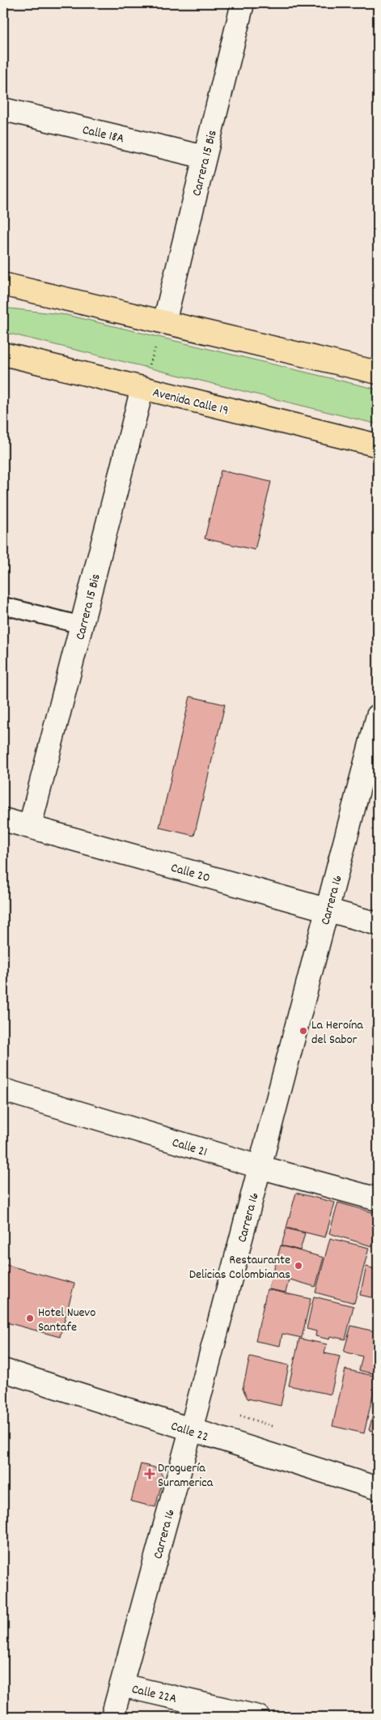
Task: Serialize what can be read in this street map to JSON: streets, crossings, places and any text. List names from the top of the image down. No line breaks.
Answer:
{"streets":{"main road":["Avenida Calle 19"],"street":["Calle 18A","Carrera 15 Bis","Calle 20","Carrera 16","Calle 21","Calle 22","Calle 22A"]},"crossings":[["Calle 18A","Carrera 15 Bis"],["Carrera 15 Bis","Avenida Calle 19"],["Carrera 15 Bis","Calle 20"],["Calle 20","Carrera 16"],["Carrera 16","Calle 21"],["Carrera 16","Calle 22"],["Carrera 16","Calle 22A"]],"places":{"other":["La Heroína del Sabor","Restaurante Delicias Colombianas","Hotel Nuevo Santafe"],"health":["Droguería Suramerica"]}}
